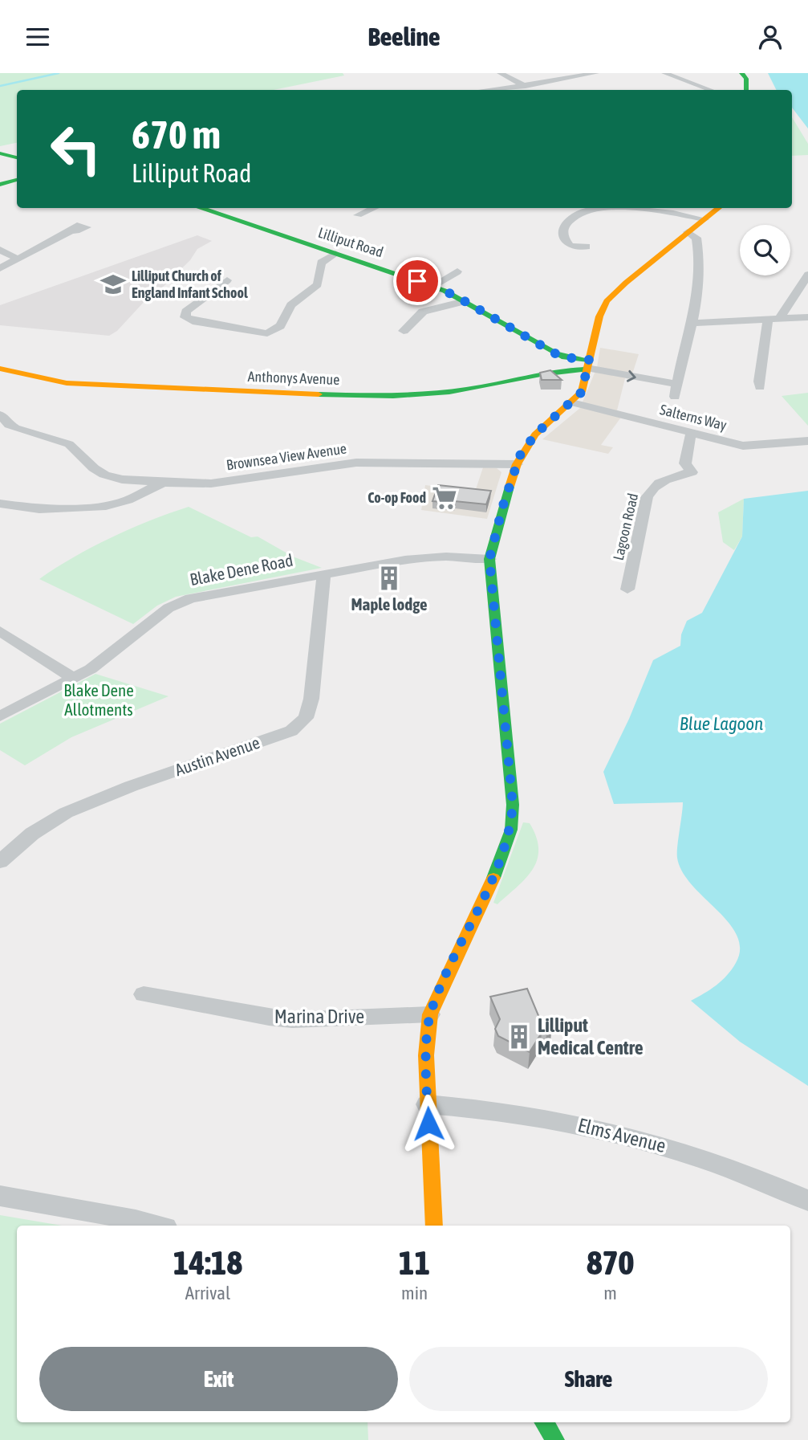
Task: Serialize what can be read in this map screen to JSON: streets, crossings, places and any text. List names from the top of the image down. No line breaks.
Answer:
{"streets":{"main road":["Lilliput Road","Anthonys Avenue"],"street":["Salterns Way","Brownsea View Avenue","Lagoon Road","Blake Dene Road","Austin Avenue","Marina Drive","Elms Avenue"]},"crossings":[["Lilliput Road","Anthonys Avenue"],["Salterns Way","Lagoon Road"],["Blake Dene Road","Austin Avenue"]],"water":["Blue Lagoon"],"parks":["Blake Dene Allotments"],"places":{"school or university":["Lilliput Church of England Infant School"],"supermarket":["Co-op Food"],"building":["Maple lodge","Lilliput Medical Centre"]},"page":{"header":"Beeline","turn":["670 m","Lilliput Road"],"eta":["14:18","Arrival","11","min","870","m"],"buttons":["Exit","Share"]}}
